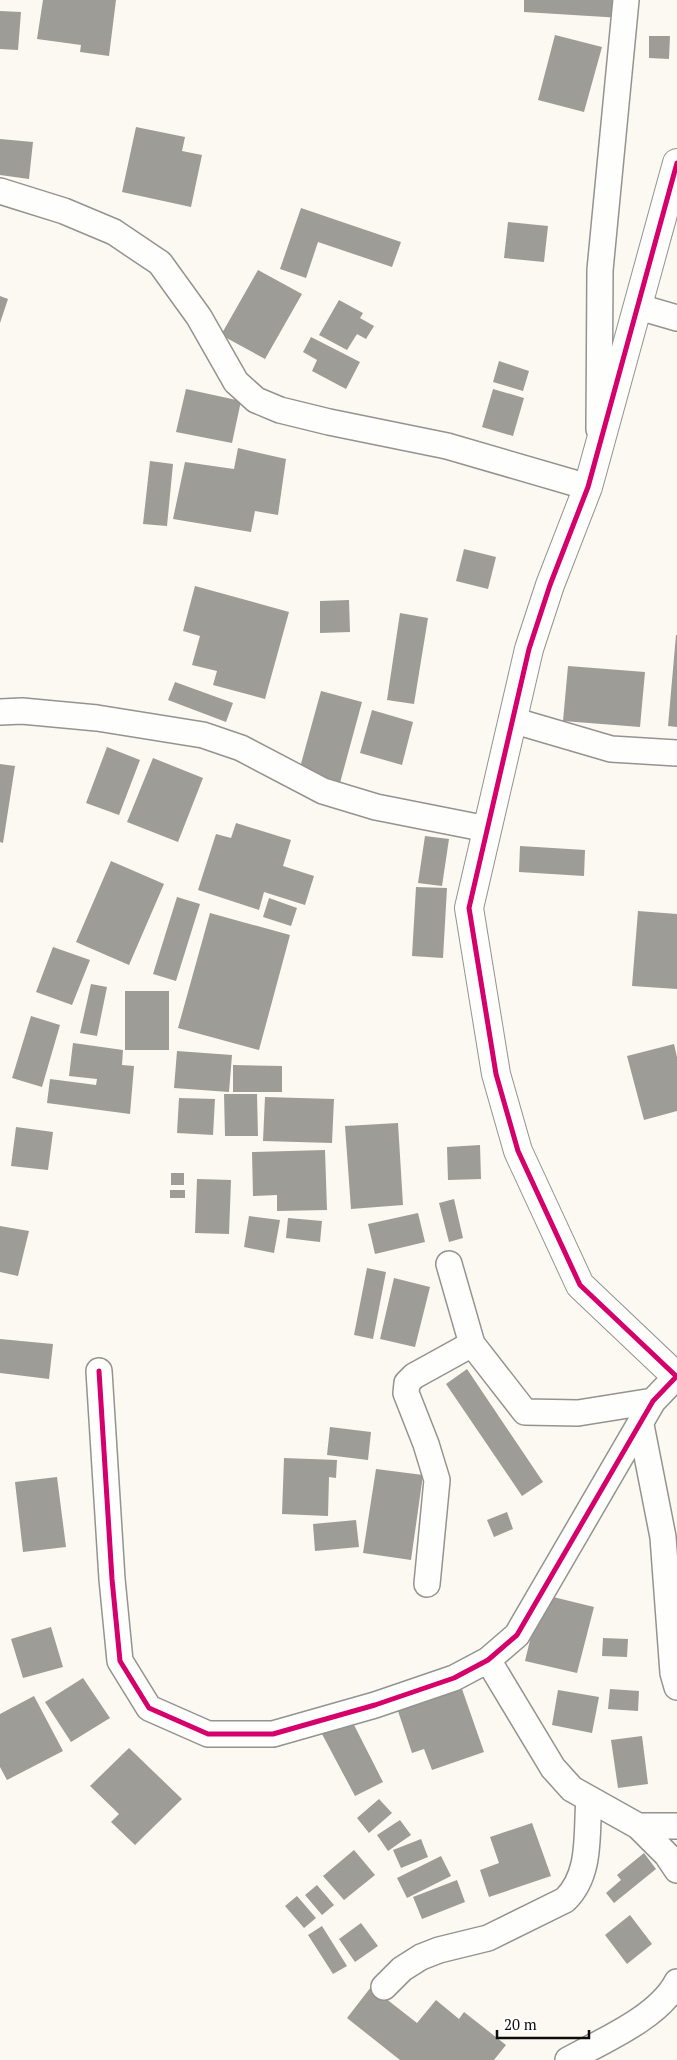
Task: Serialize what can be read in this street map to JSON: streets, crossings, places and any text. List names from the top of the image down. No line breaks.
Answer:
{"scale_bar":"20 m"}
